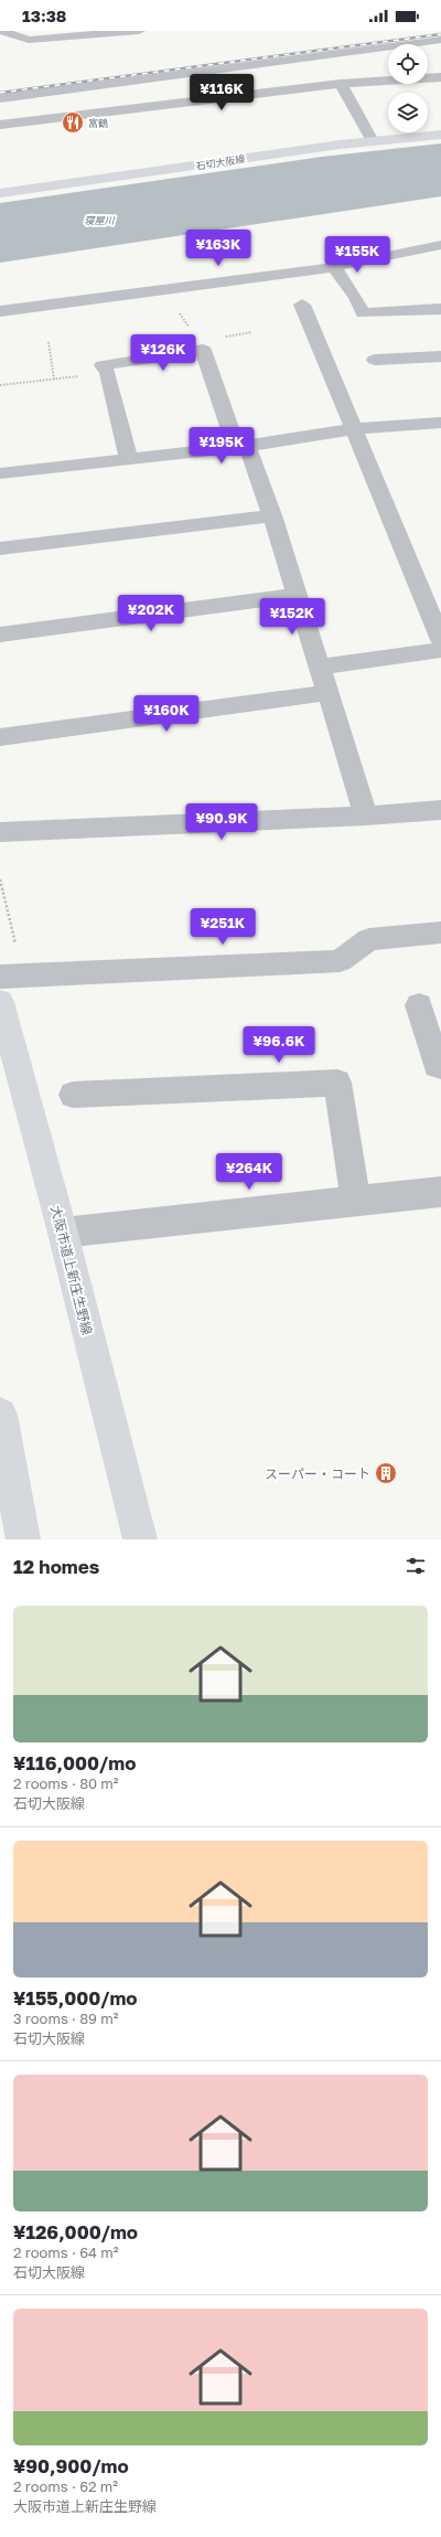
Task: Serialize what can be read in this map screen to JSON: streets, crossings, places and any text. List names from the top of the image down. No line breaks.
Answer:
{"streets":{"main road":["石切大阪線","大阪市道上新庄生野線"]},"water":["寝屋川"],"places":{"restaurant":["富鶴"],"building":["スーパー・コート"]},"page":{"status":"13:38","price":["¥116K","¥163K","¥155K","¥126K","¥195K","¥202K","¥152K","¥160K","¥90.9K","¥251K","¥96.6K","¥264K"],"heading":"12 homes","list":[{"name":"¥116,000/mo","note":"2 rooms · 80 m² · 石切大阪線"},{"name":"¥155,000/mo","note":"3 rooms · 89 m² · 石切大阪線"},{"name":"¥126,000/mo","note":"2 rooms · 64 m² · 石切大阪線"},{"name":"¥90,900/mo","note":"2 rooms · 62 m² · 大阪市道上新庄生野線"}]}}
